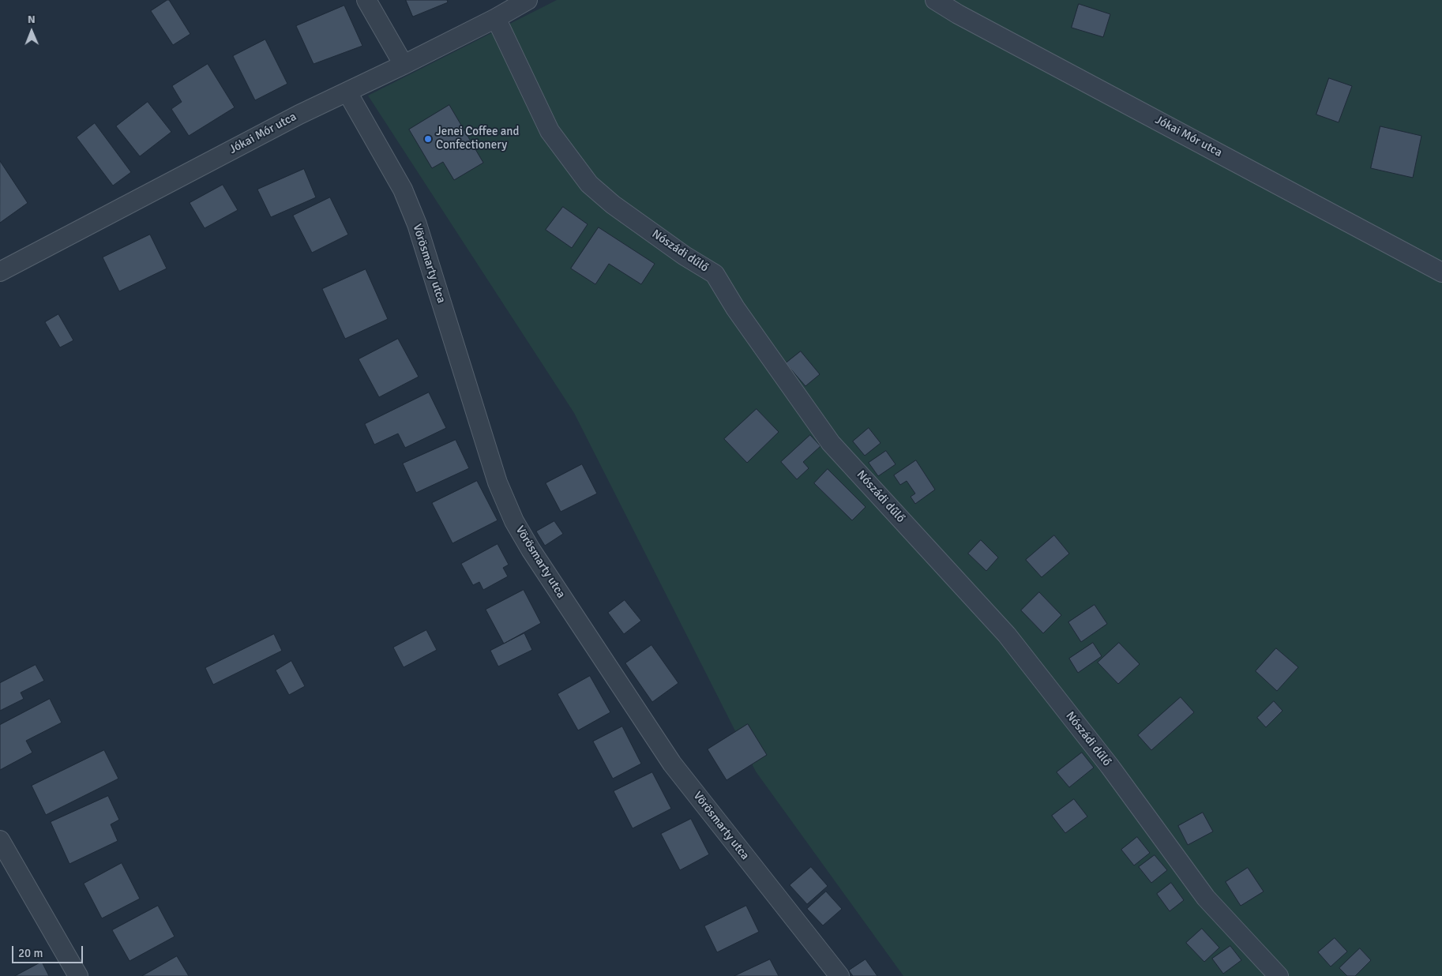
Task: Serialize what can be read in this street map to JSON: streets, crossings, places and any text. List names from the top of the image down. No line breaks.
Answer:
{"streets":{"street":["Jókai Mór utca","Nószádi dűlő","Vörösmarty utca"]},"crossings":[["Jókai Mór utca","Nószádi dűlő"],["Jókai Mór utca","Vörösmarty utca"]],"places":["Jenei Coffee and Confectionery"],"scale_bar":"20 m","north":"top"}
